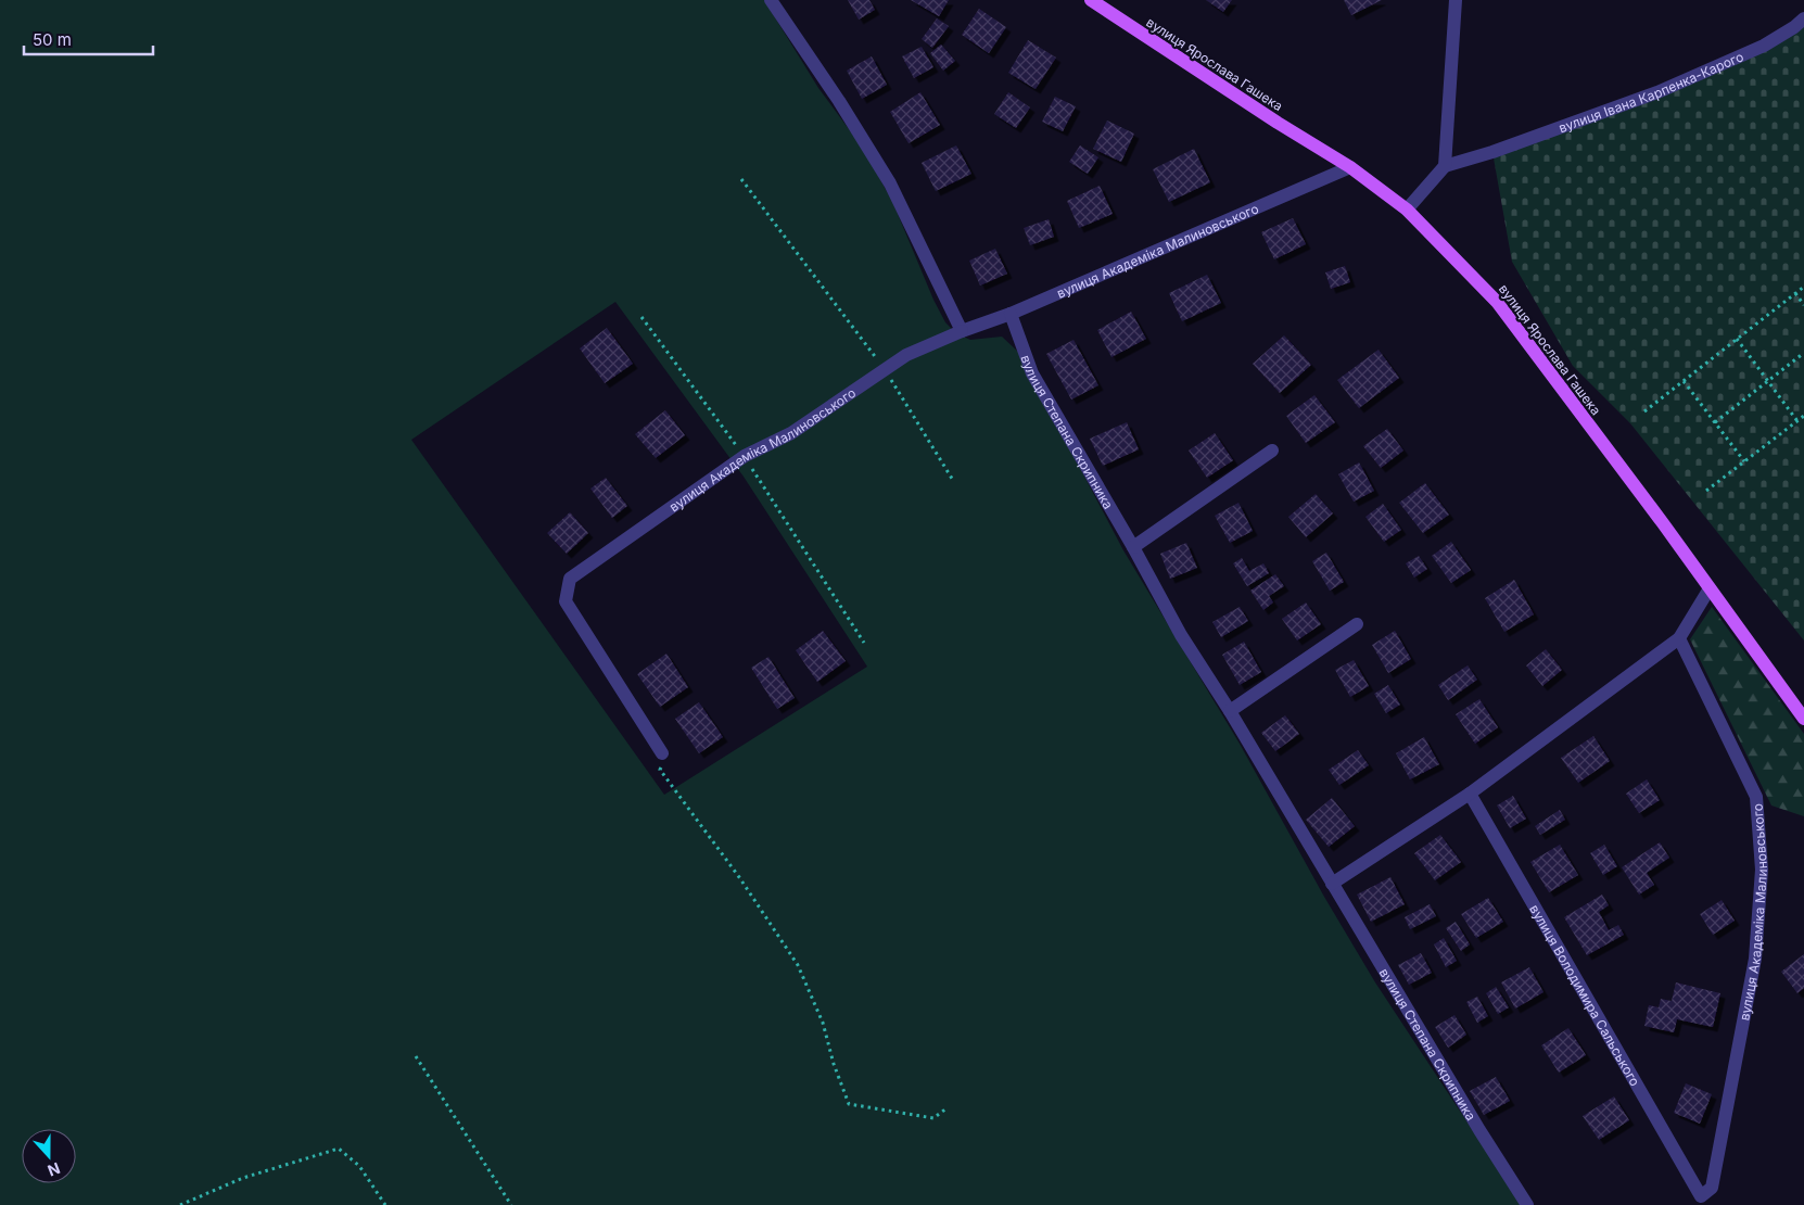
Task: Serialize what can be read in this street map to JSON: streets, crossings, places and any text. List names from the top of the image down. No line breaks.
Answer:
{"streets":{"main road":["вулиця Ярослава Гашека"],"street":["вулиця Івана Карпенка-Карого","вулиця Академіка Малиновського","вулиця Степана Скрипника","вулиця Володимира Сальського"]},"crossings":[["вулиця Ярослава Гашека","вулиця Академіка Малиновського"],["вулиця Академіка Малиновського","вулиця Степана Скрипника"],["вулиця Академіка Малиновського","вулиця Володимира Сальського"]],"scale_bar":"50 m","north":"bottom"}
